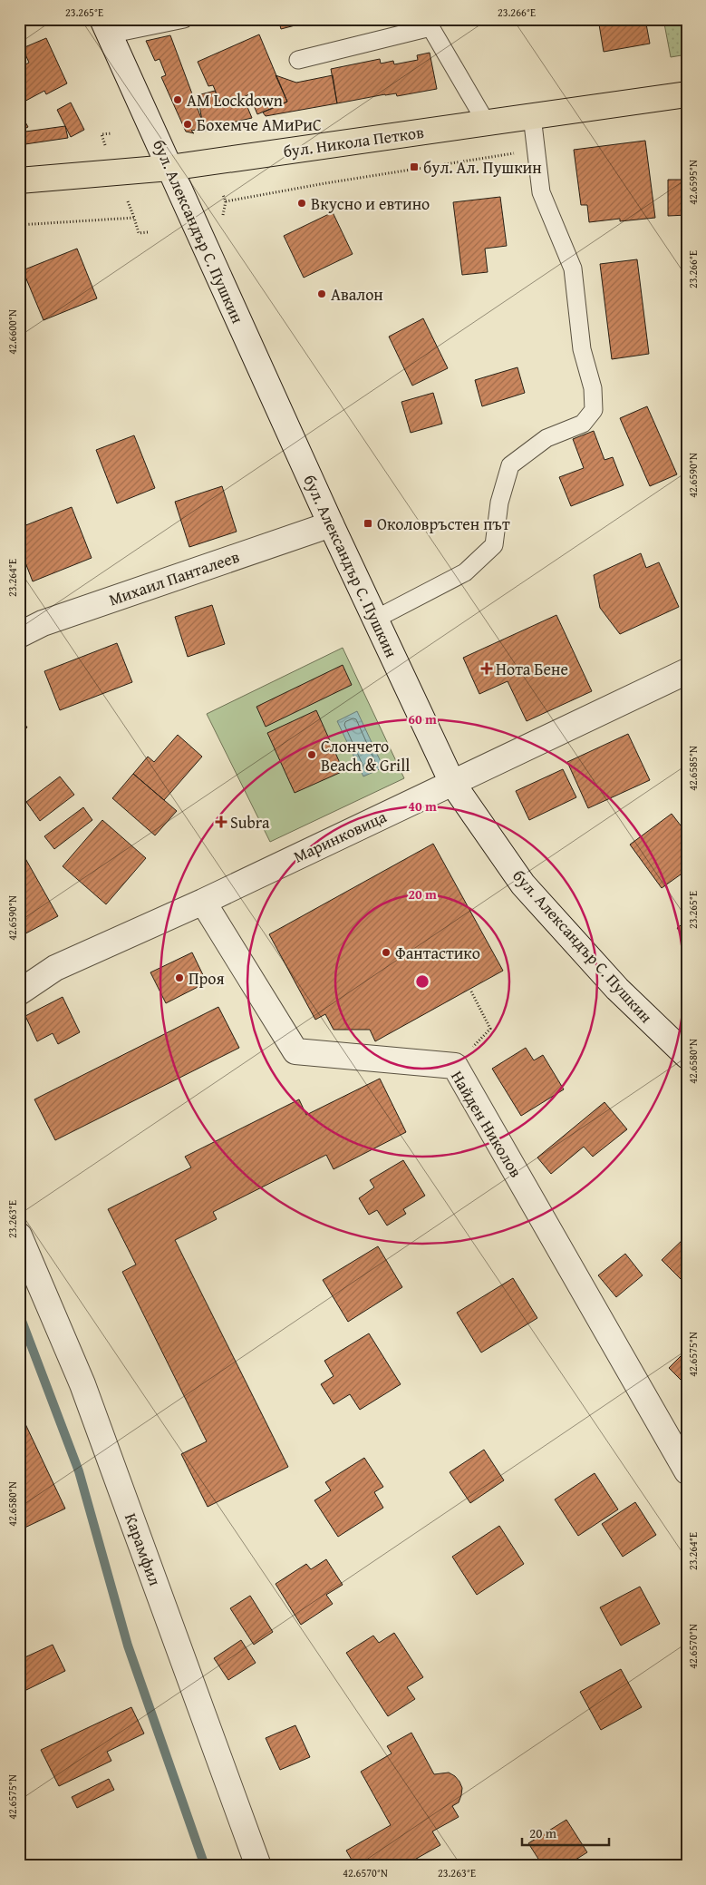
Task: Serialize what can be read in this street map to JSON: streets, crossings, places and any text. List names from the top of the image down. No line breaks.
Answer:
{"streets":{"highway":["бул. Никола Петков"],"street":["бул. Александър С. Пушкин","Михаил Панталеев","Маринковица","Найден Николов","Карамфил"]},"crossings":[["бул. Никола Петков","бул. Александър С. Пушкин"],["бул. Александър С. Пушкин","Михаил Панталеев"],["бул. Александър С. Пушкин","Маринковица"],["Маринковица","Найден Николов"]],"places":{"other":["AM Lockdown","Бохемче АМиРиС","Вкусно и евтино","Авалон","Слончето Beach & Grill","Фантастико","Проя"],"transit":["бул. Ал. Пушкин","Околовръстен път"],"health":["Нота Бене","Subra"]},"scale_bar":"20 m","coordinates":["23.265°E","23.266°E","42.6595°N","42.6600°N","42.6590°N","23.264°E","42.6585°N","42.6580°N","23.263°E","42.6575°N","42.6570°N"],"rings":["60 m","40 m","20 m"]}
